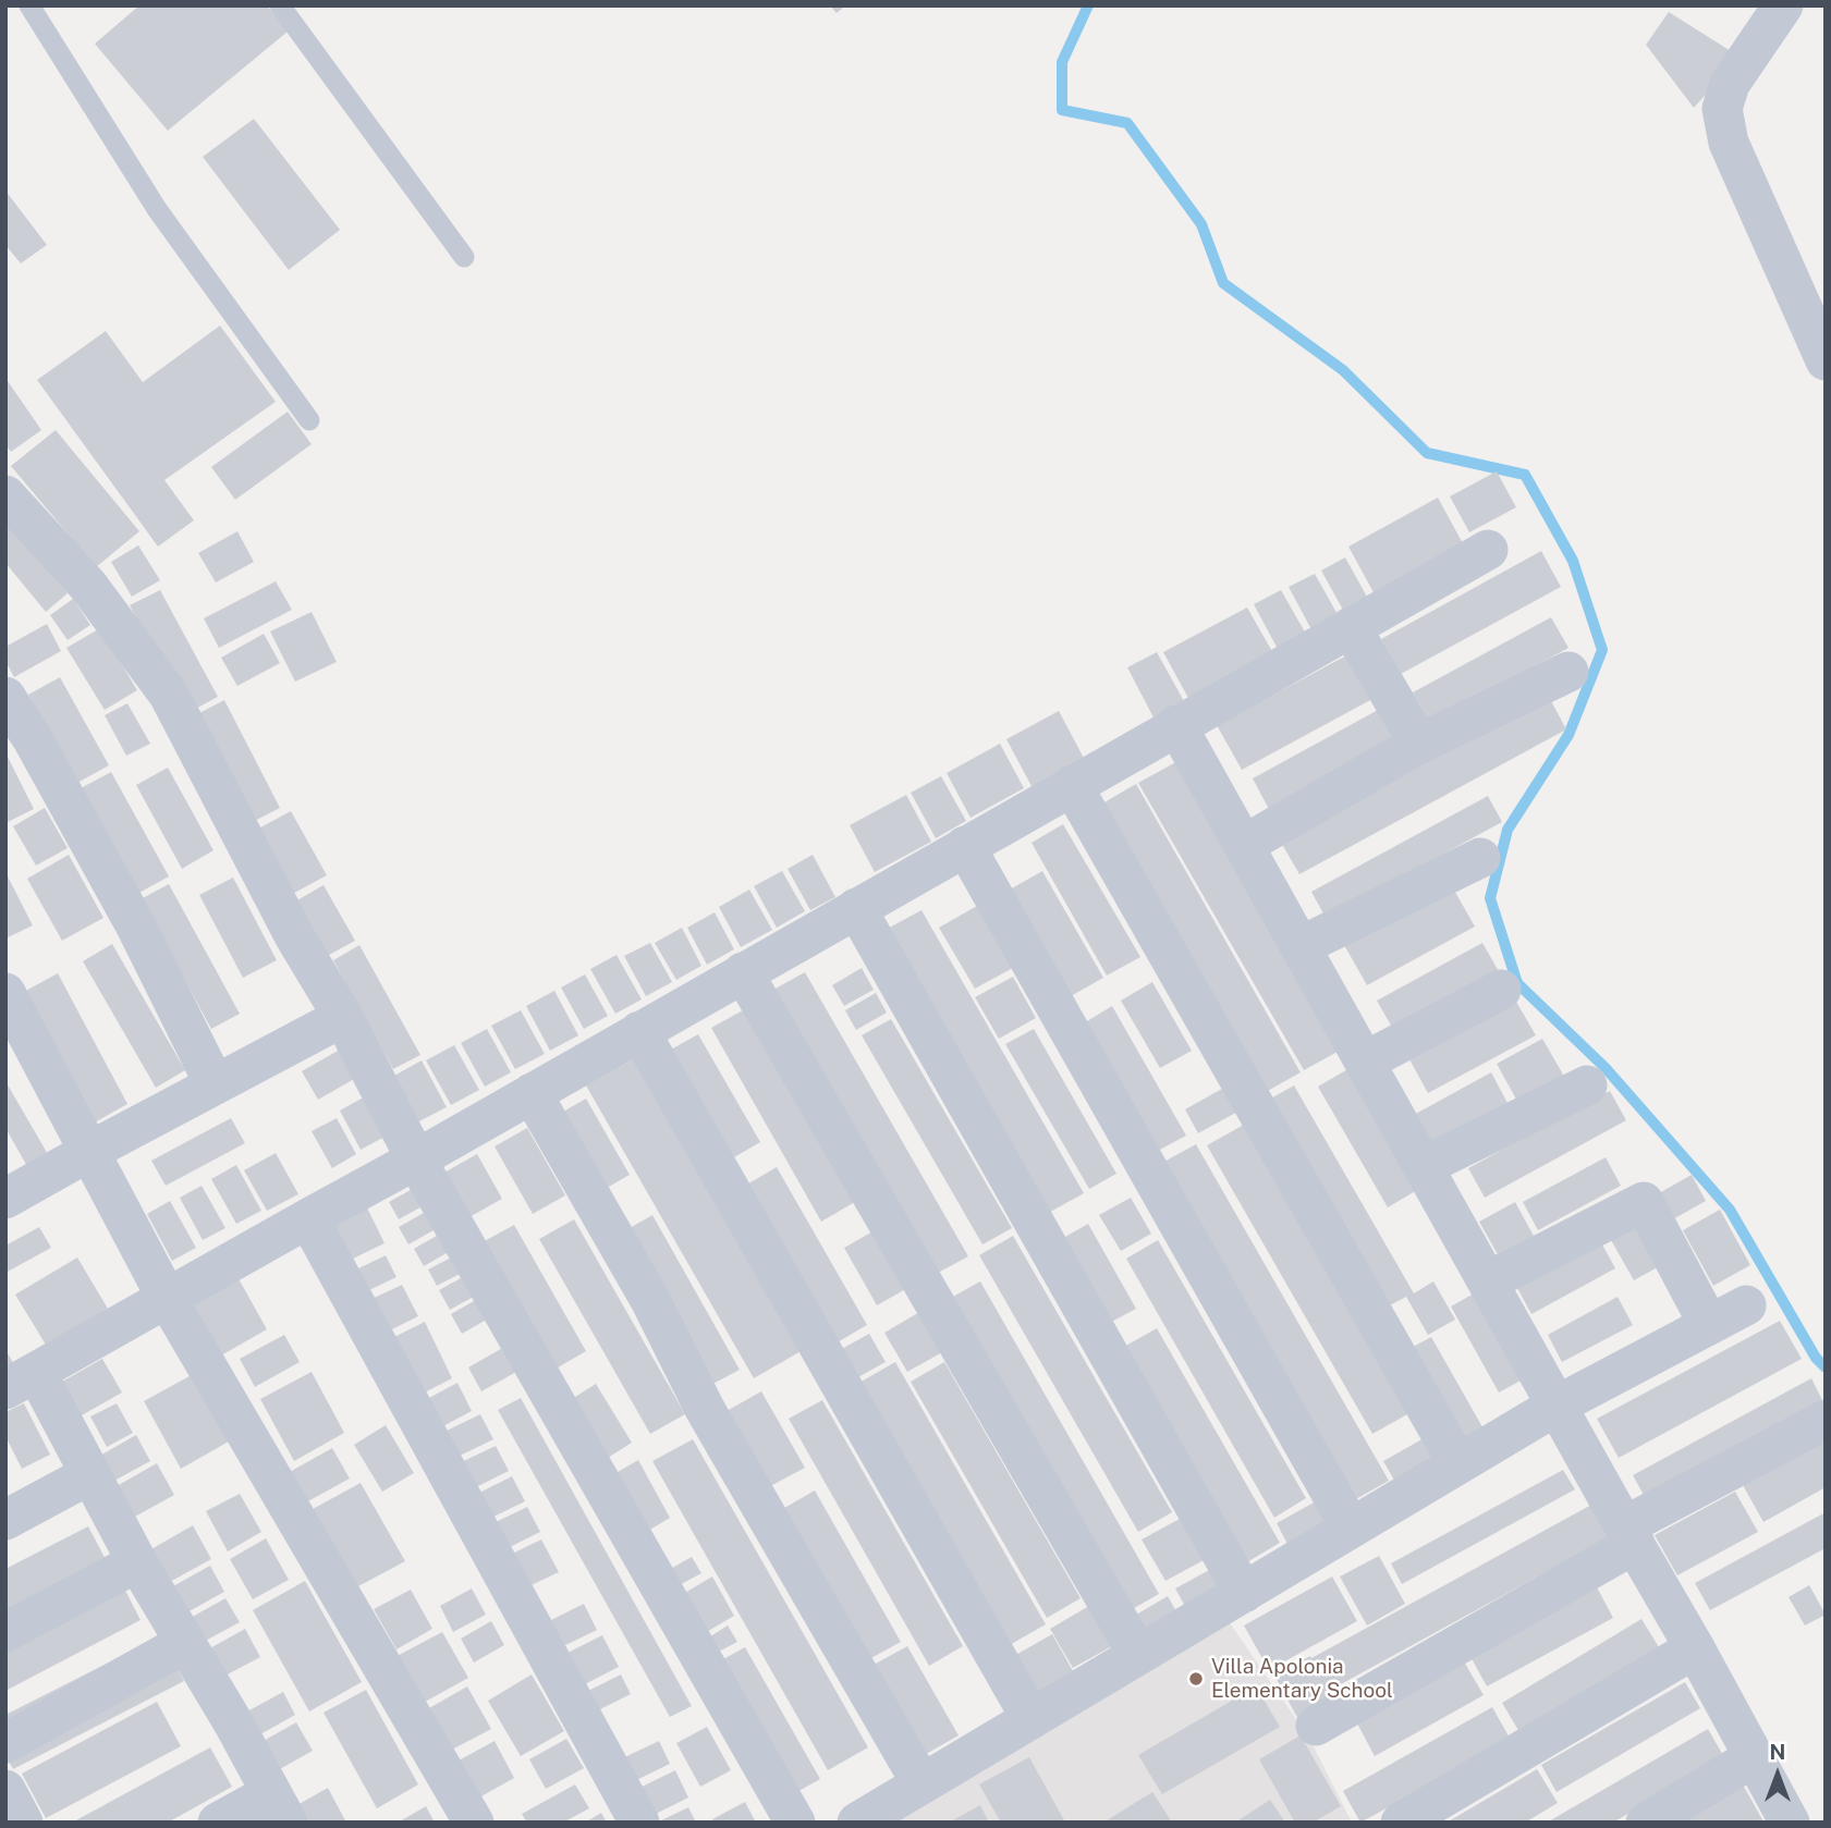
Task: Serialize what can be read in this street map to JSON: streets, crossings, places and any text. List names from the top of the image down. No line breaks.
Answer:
{"places":["Villa Apolonia Elementary School"],"north":"top"}
